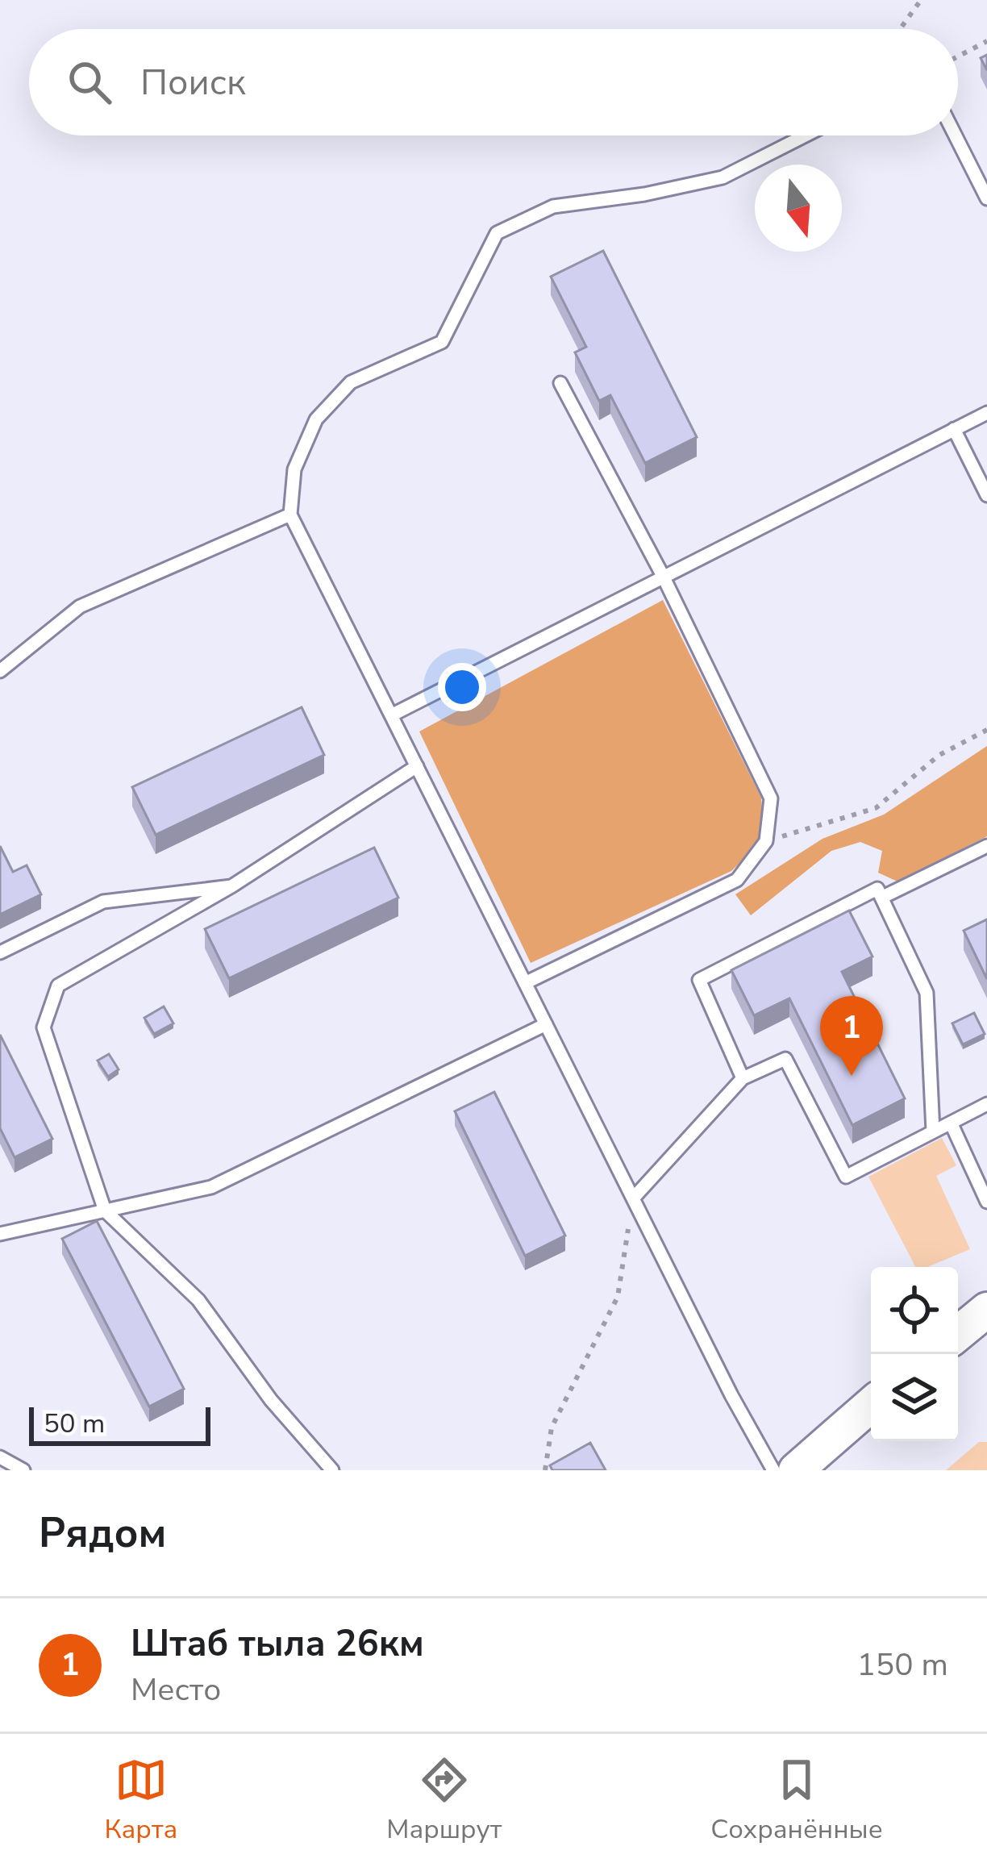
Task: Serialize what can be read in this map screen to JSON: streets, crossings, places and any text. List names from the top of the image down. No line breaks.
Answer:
{"scale_bar":"50 m","north":"bottom","page":{"search":"Поиск","pins":"1","scale":"50 m","heading":"Рядом","list":[{"mark":"1","name":"Штаб тыла 26км","note":"Место","value":"150 m"}],"nav":["Карта","Маршрут","Сохранённые"]}}
